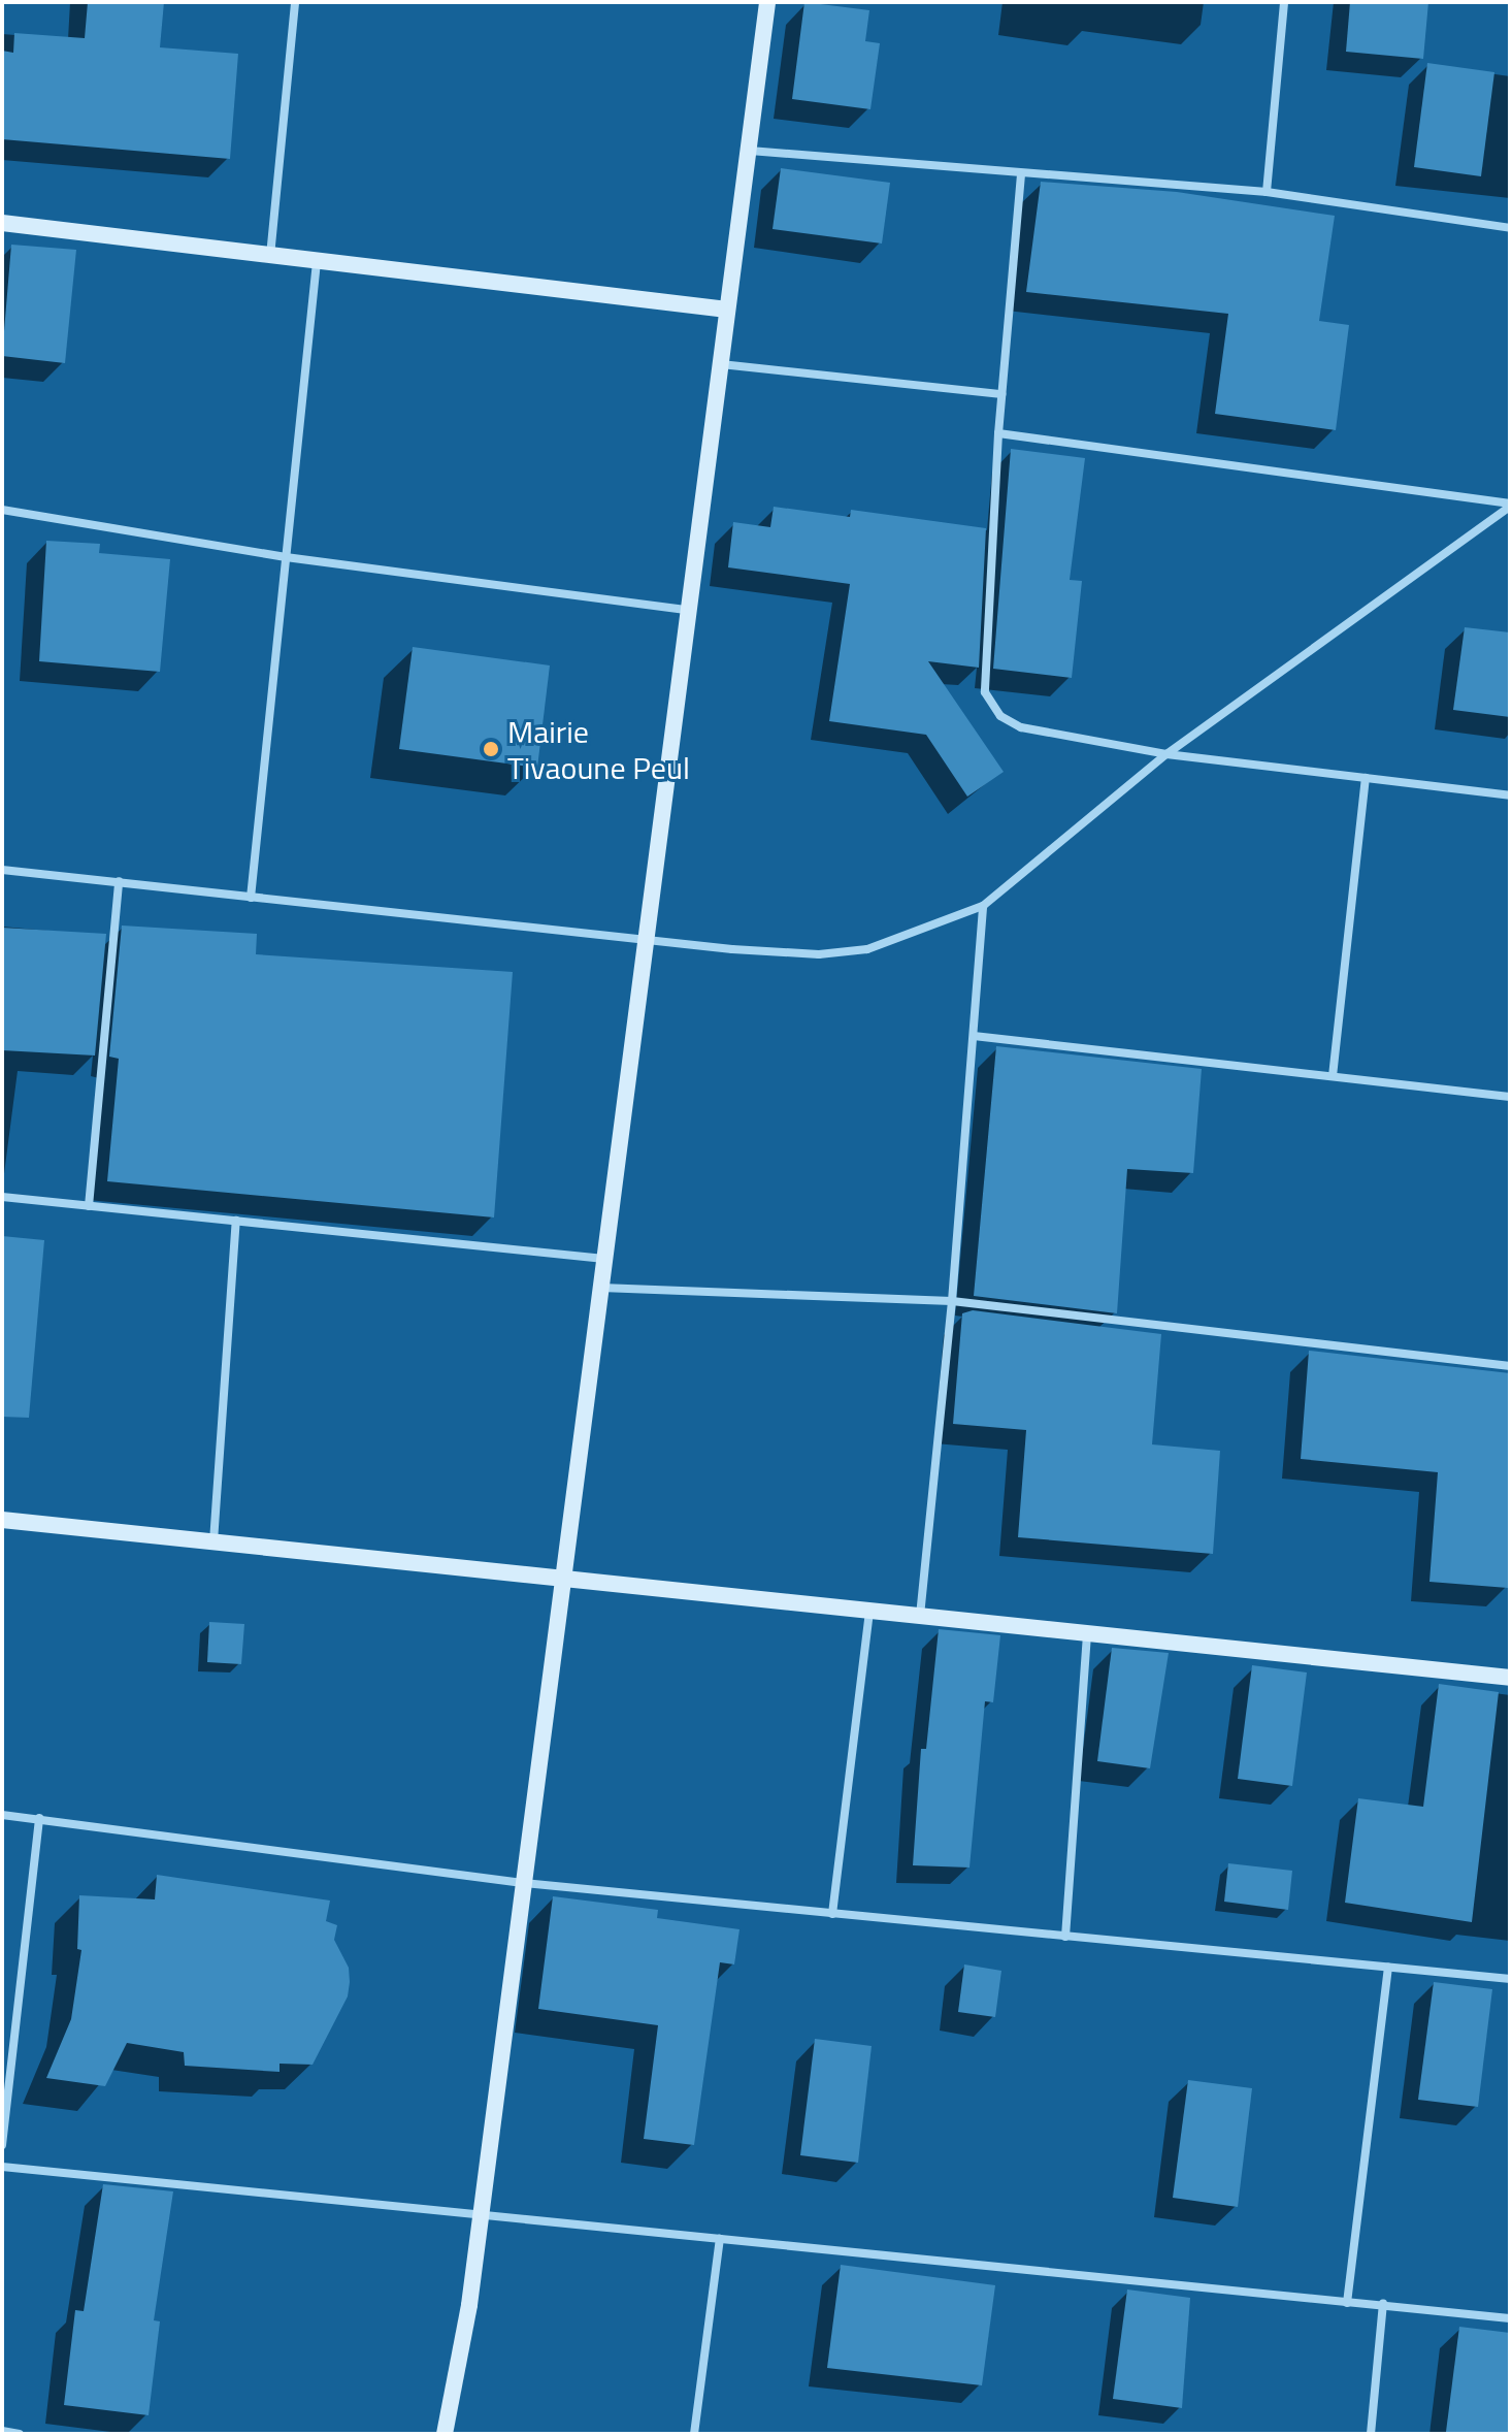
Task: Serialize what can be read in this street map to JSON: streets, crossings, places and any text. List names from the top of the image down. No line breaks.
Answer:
{"places":["Mairie Tivaoune Peul"]}
